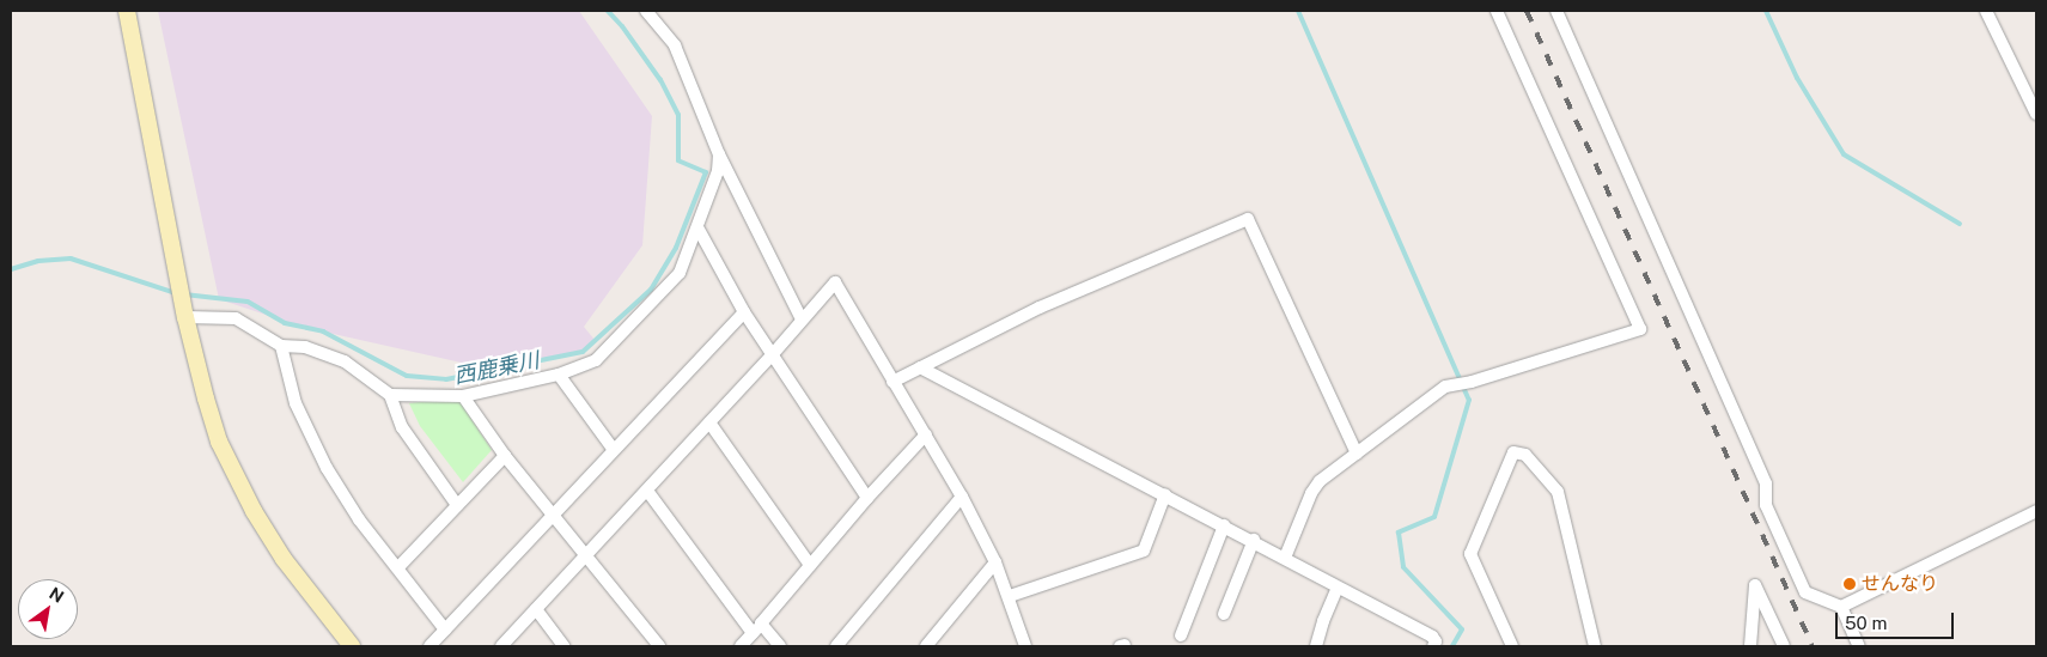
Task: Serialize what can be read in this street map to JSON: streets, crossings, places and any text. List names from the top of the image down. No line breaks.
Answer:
{"water":["西鹿乗川"],"places":["せんなり"],"scale_bar":"50 m","north":"top right"}
